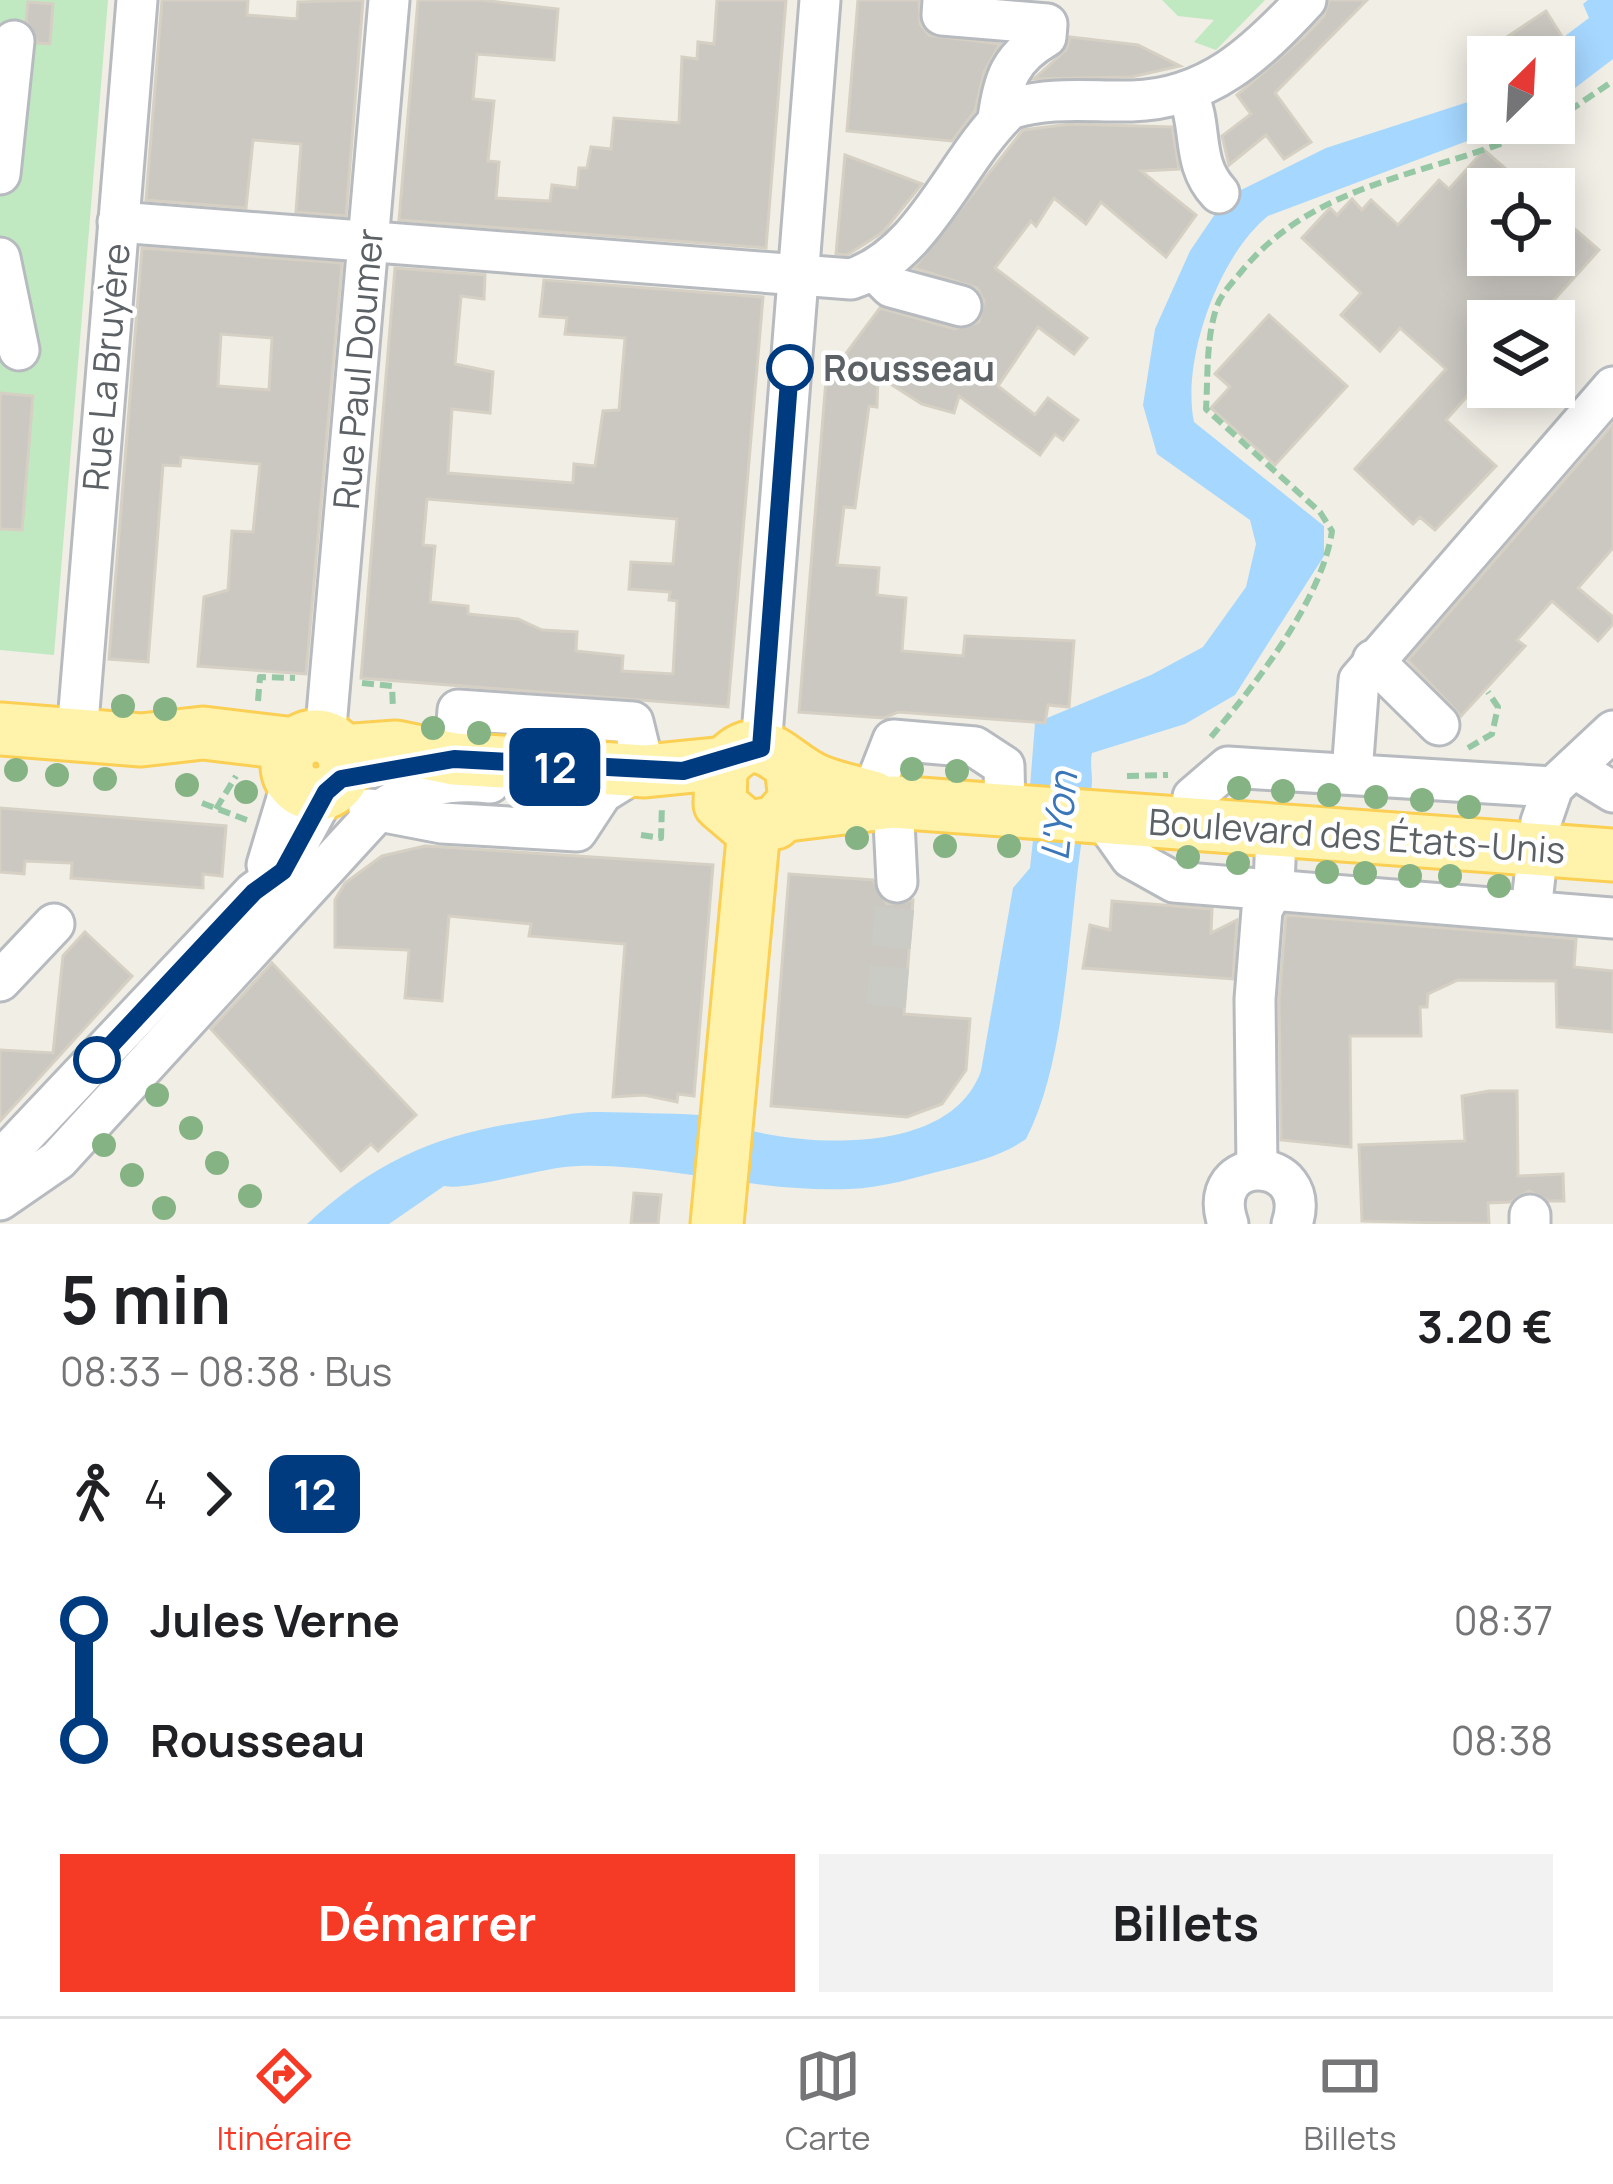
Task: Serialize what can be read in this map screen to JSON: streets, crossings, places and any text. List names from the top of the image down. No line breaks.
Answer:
{"streets":{"main road":["Boulevard des États-Unis"],"street":["Rue La Bruyère","Rue Paul Doumer"]},"water":["L'Yon"],"places":["Rousseau"],"lines":["bus line 12"],"north":"top right","page":{"on_map":"12","heading":["5 min","08:33 – 08:38 · Bus","3.20 €"],"legs":["4","12"],"list":[{"name":"Jules Verne","value":"08:37"},{"name":"Rousseau","value":"08:38"}],"buttons":["Démarrer","Billets"],"tabs":["Itinéraire","Carte","Billets"]}}
